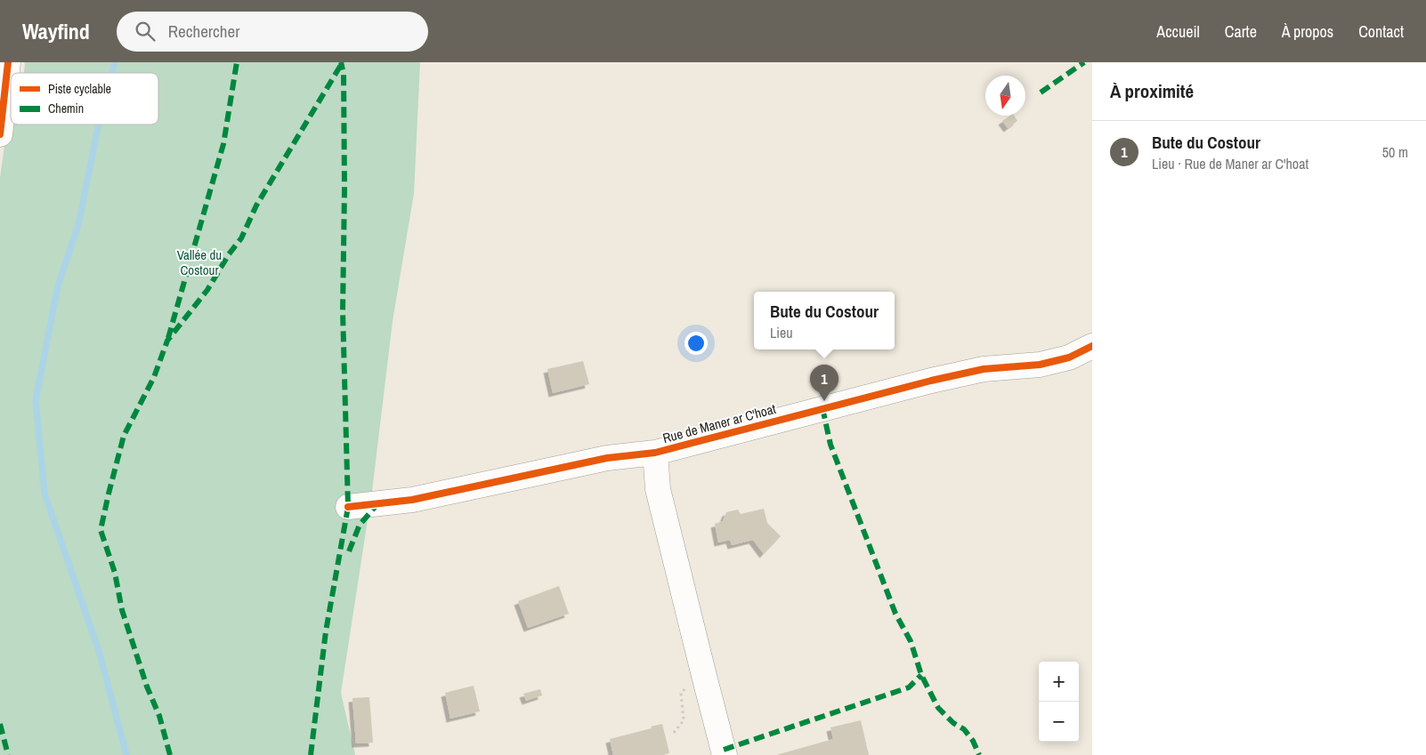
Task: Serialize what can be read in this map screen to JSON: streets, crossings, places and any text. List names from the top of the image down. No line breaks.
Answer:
{"streets":{"street":["Rue de Maner ar C'hoat"]},"parks":["Vallée du Costour"],"legend":["Piste cyclable","Chemin"],"north":"bottom","page":{"header":"Wayfind","search":"Rechercher","nav":["Accueil","Carte","À propos","Contact"],"heading":"À proximité","list":[{"mark":"1","name":"Bute du Costour","note":"Lieu · Rue de Maner ar C'hoat","value":"50 m"}],"popup":["Bute du Costour","Lieu"],"pins":"1","map_buttons":["+","−"]}}
